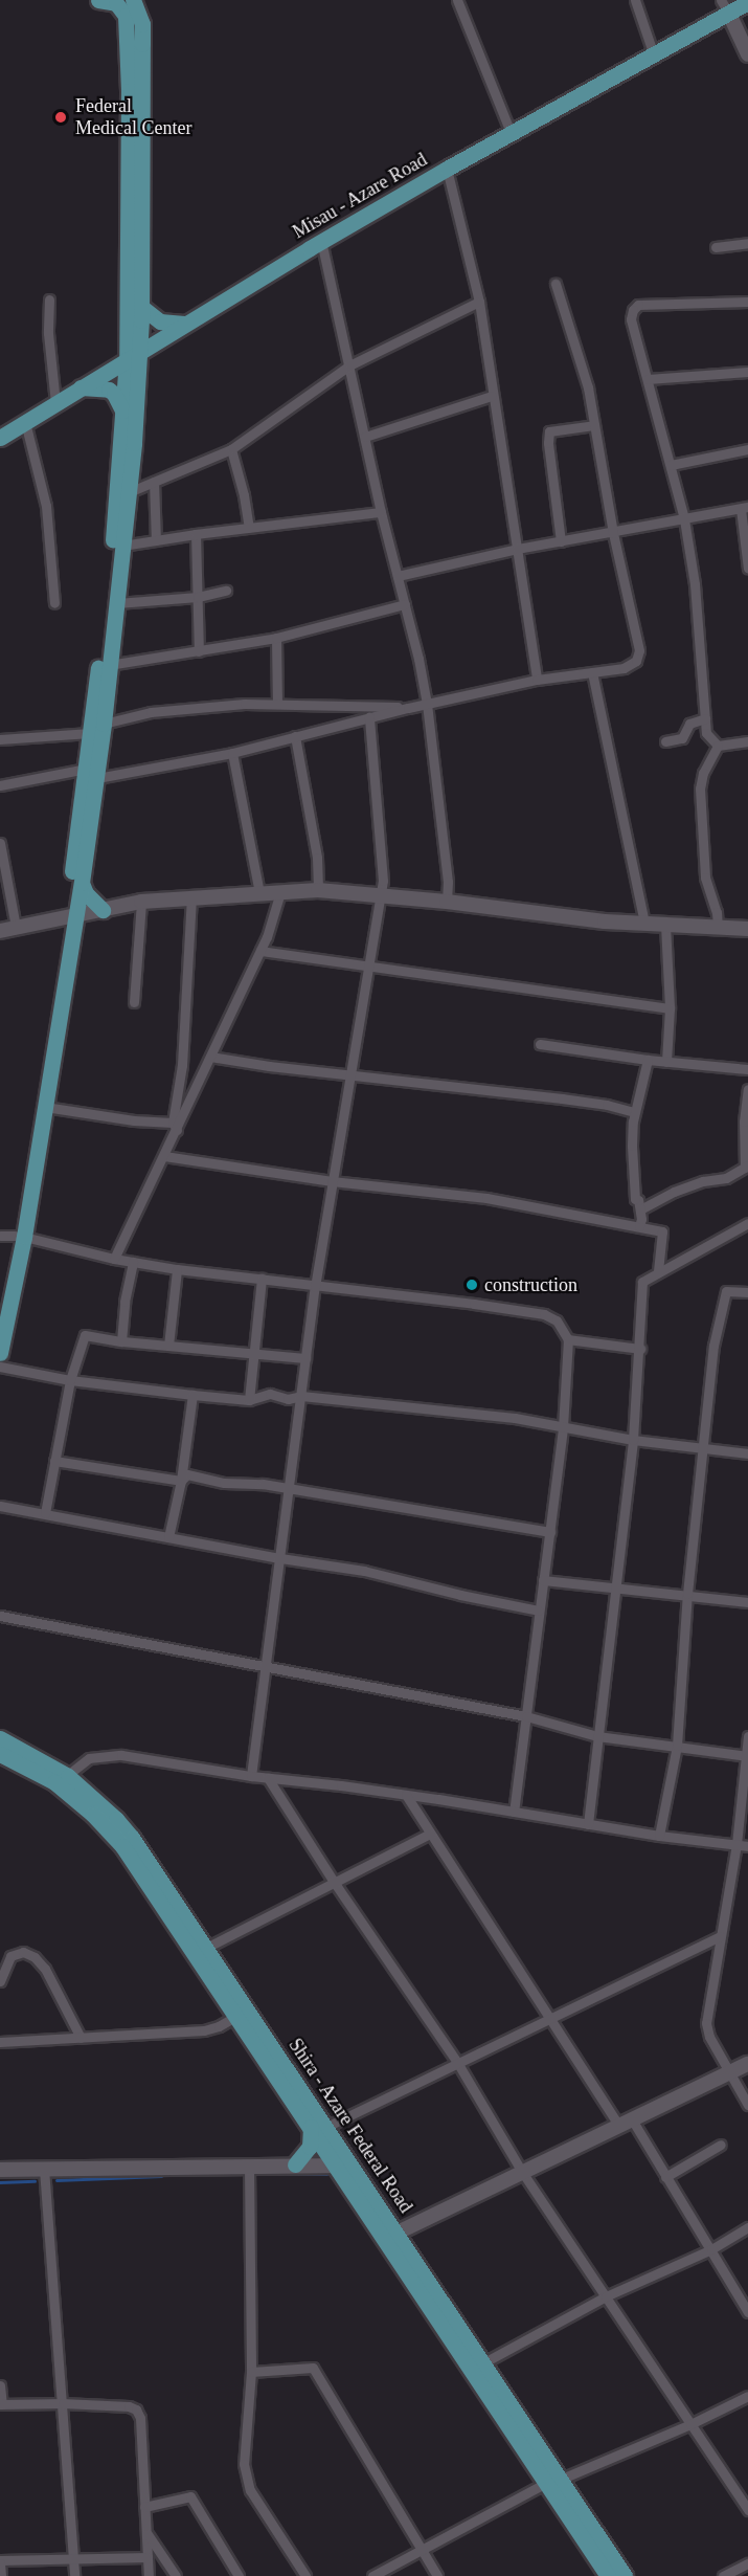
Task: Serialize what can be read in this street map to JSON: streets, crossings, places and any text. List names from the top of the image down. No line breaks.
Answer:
{"streets":{"main road":["Misau - Azare Road","Shira - Azare Federal Road"]},"places":["Federal Medical Center","construction"]}
